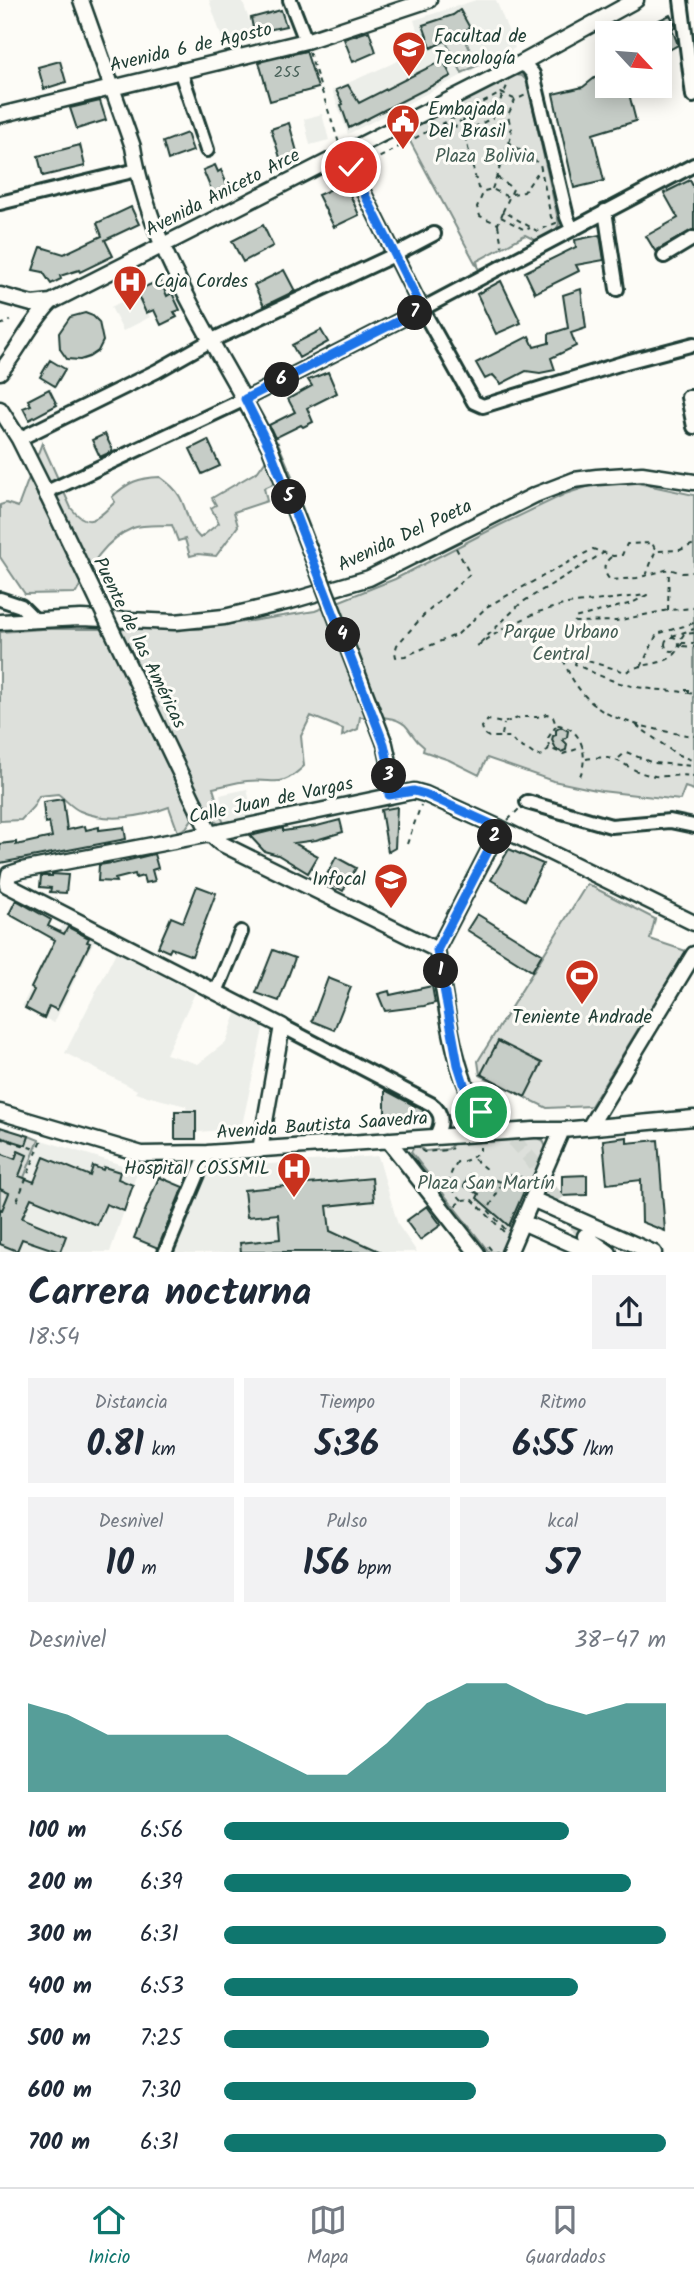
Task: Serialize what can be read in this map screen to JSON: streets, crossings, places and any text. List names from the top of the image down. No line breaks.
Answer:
{"streets":{"main road":["Avenida 6 de Agosto","Avenida Aniceto Arce","Avenida Del Poeta","Puente de las Américas","Calle Juan de Vargas","Avenida Bautista Saavedra"]},"crossings":[["Puente de las Américas","Calle Juan de Vargas"]],"parks":["Plaza Bolivia","Parque Urbano Central","Plaza San Martín"],"places":{"school or university":["Facultad de Tecnología","Infocal"],"public building":["Embajada Del Brasil"],"hospital":["Caja Cordes","Hospital COSSMIL"],"sports":["Teniente Andrade"]},"house_numbers":["255"],"north":"bottom right","page":{"pins":["7","6","5","4","3","2","1"],"heading":["Carrera nocturna","18:54"],"stats":[["Distancia","0.81 km"],["Tiempo","5:36"],["Ritmo","6:55 /km"],["Desnivel","10 m"],["Pulso","156 bpm"],["kcal","57"]],"chart":["Desnivel","38–47 m"],"list":[{"name":"100 m","note":"6:56"},{"name":"200 m","note":"6:39"},{"name":"300 m","note":"6:31"},{"name":"400 m","note":"6:53"},{"name":"500 m","note":"7:25"},{"name":"600 m","note":"7:30"},{"name":"700 m","note":"6:31"}],"tabs":["Inicio","Mapa","Guardados"]}}
